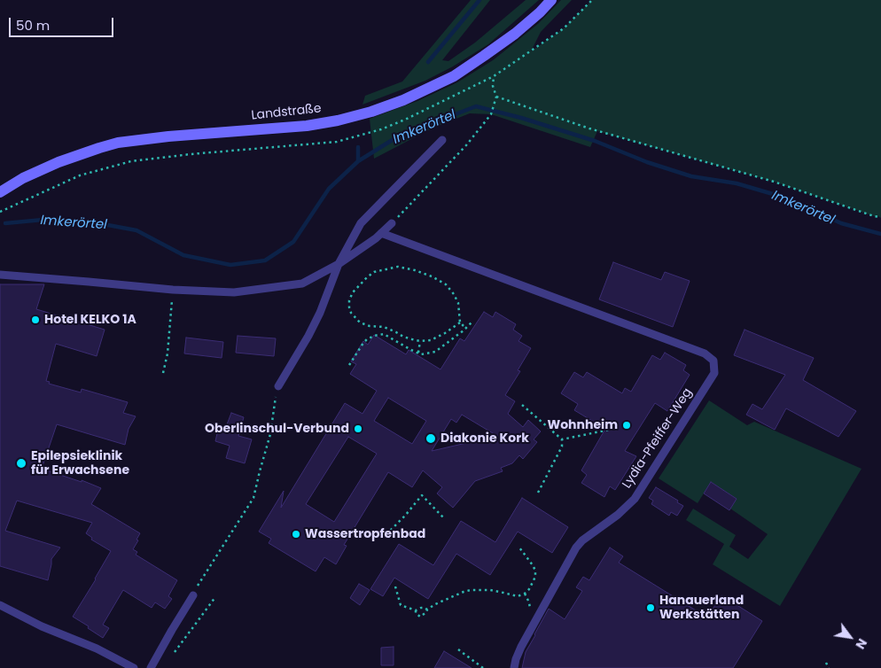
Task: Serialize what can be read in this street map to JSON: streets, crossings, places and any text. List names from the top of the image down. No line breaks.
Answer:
{"streets":{"main road":["Landstraße"],"lane":["Lydia-Pfeiffer-Weg"]},"water":["Imkerörtel"],"places":["Hotel KELKO 1A","Wohnheim","Oberlinschul-Verbund","Diakonie Kork","Epilepsieklinik für Erwachsene","Wassertropfenbad","Hanauerland Werkstätten"],"scale_bar":"50 m","north":"bottom right"}
